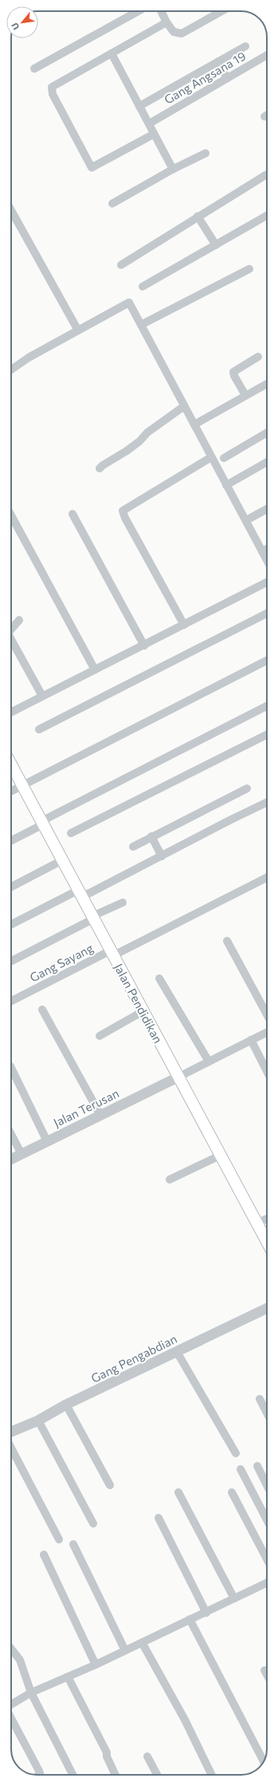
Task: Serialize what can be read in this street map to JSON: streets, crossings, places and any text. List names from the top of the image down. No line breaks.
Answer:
{"streets":{"main road":["Jalan Pendidikan"],"street":["Gang Angsana 19","Gang Sayang","Jalan Terusan","Gang Pengabdian"]},"crossings":[["Gang Sayang","Jalan Pendidikan"],["Jalan Pendidikan","Jalan Terusan"]],"north":"bottom left"}
